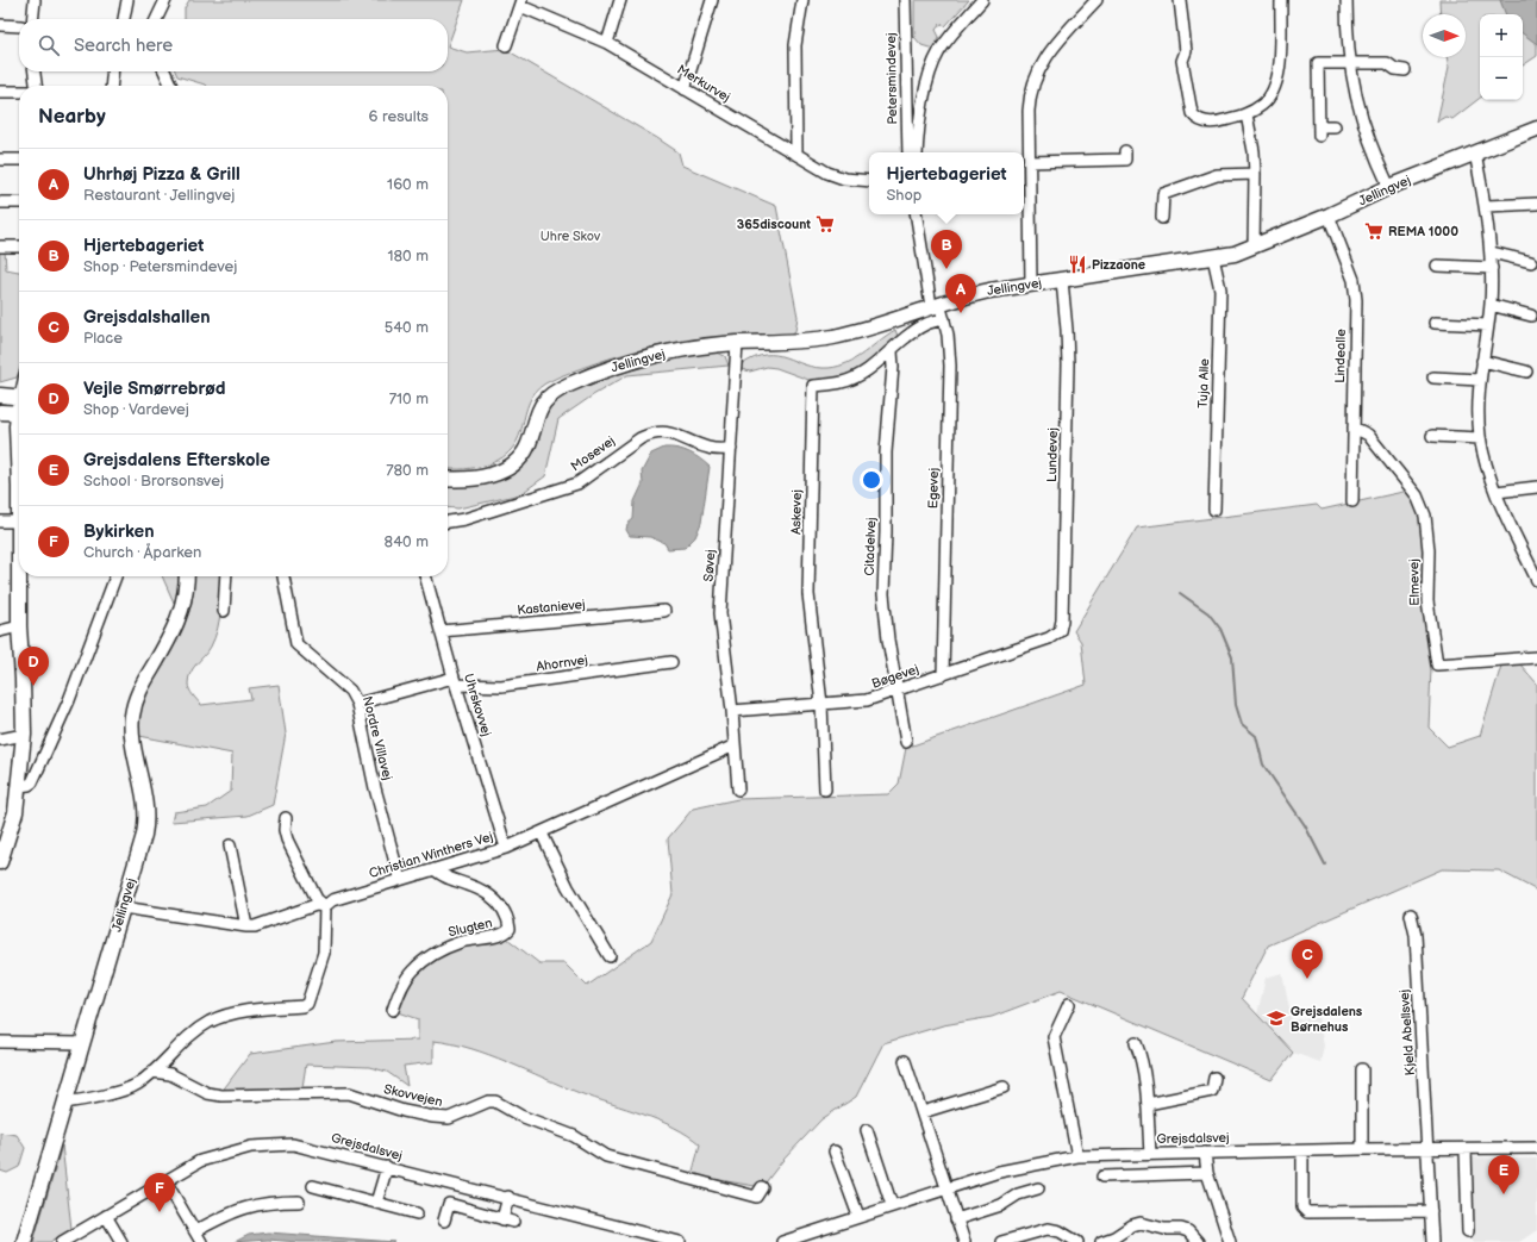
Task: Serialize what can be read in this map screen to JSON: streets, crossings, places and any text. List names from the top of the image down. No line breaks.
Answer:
{"streets":{"main road":["Jellingvej"],"street":["Petersmindevej","Merkurvej","Lindealle","Tuja Alle","Mosevej","Lundevej","Egevej","Askevej","Citadelvej","Søvej","Elmevej","Kastanievej","Ahornvej","Bøgevej","Uhrskovvej","Nordre Villavej","Christian Winthers Vej","Slugten","Kjeld Abellsvej","Skovvejen","Grejsdalsvej"]},"crossings":[["Jellingvej","Lindealle"],["Jellingvej","Tuja Alle"],["Jellingvej","Lundevej"],["Jellingvej","Egevej"],["Jellingvej","Søvej"],["Jellingvej","Christian Winthers Vej"],["Lindealle","Elmevej"],["Mosevej","Søvej"],["Lundevej","Bøgevej"],["Egevej","Askevej"],["Egevej","Bøgevej"],["Askevej","Citadelvej"],["Askevej","Bøgevej"],["Citadelvej","Bøgevej"],["Søvej","Bøgevej"],["Søvej","Christian Winthers Vej"],["Kastanievej","Uhrskovvej"],["Ahornvej","Uhrskovvej"],["Ahornvej","Nordre Villavej"],["Uhrskovvej","Christian Winthers Vej"],["Nordre Villavej","Christian Winthers Vej"],["Christian Winthers Vej","Slugten"],["Kjeld Abellsvej","Grejsdalsvej"]],"parks":["Uhre Skov"],"places":{"supermarket":["365discount","REMA 1000"],"restaurant":["Pizzaone"],"school or university":["Grejsdalens Børnehus"]},"north":"right","page":{"map_buttons":["+","−"],"search":"Search here","heading":["Nearby","6 results"],"list":[{"mark":"A","name":"Uhrhøj Pizza & Grill","note":"Restaurant · Jellingvej","value":"160 m"},{"mark":"B","name":"Hjertebageriet","note":"Shop · Petersmindevej","value":"180 m"},{"mark":"C","name":"Grejsdalshallen","note":"Place","value":"540 m"},{"mark":"D","name":"Vejle Smørrebrød","note":"Shop · Vardevej","value":"710 m"},{"mark":"E","name":"Grejsdalens Efterskole","note":"School · Brorsonsvej","value":"780 m"},{"mark":"F","name":"Bykirken","note":"Church · Åparken","value":"840 m"}],"popup":["Hjertebageriet","Shop"],"pins":["B","A","D","C","E","F"]}}
